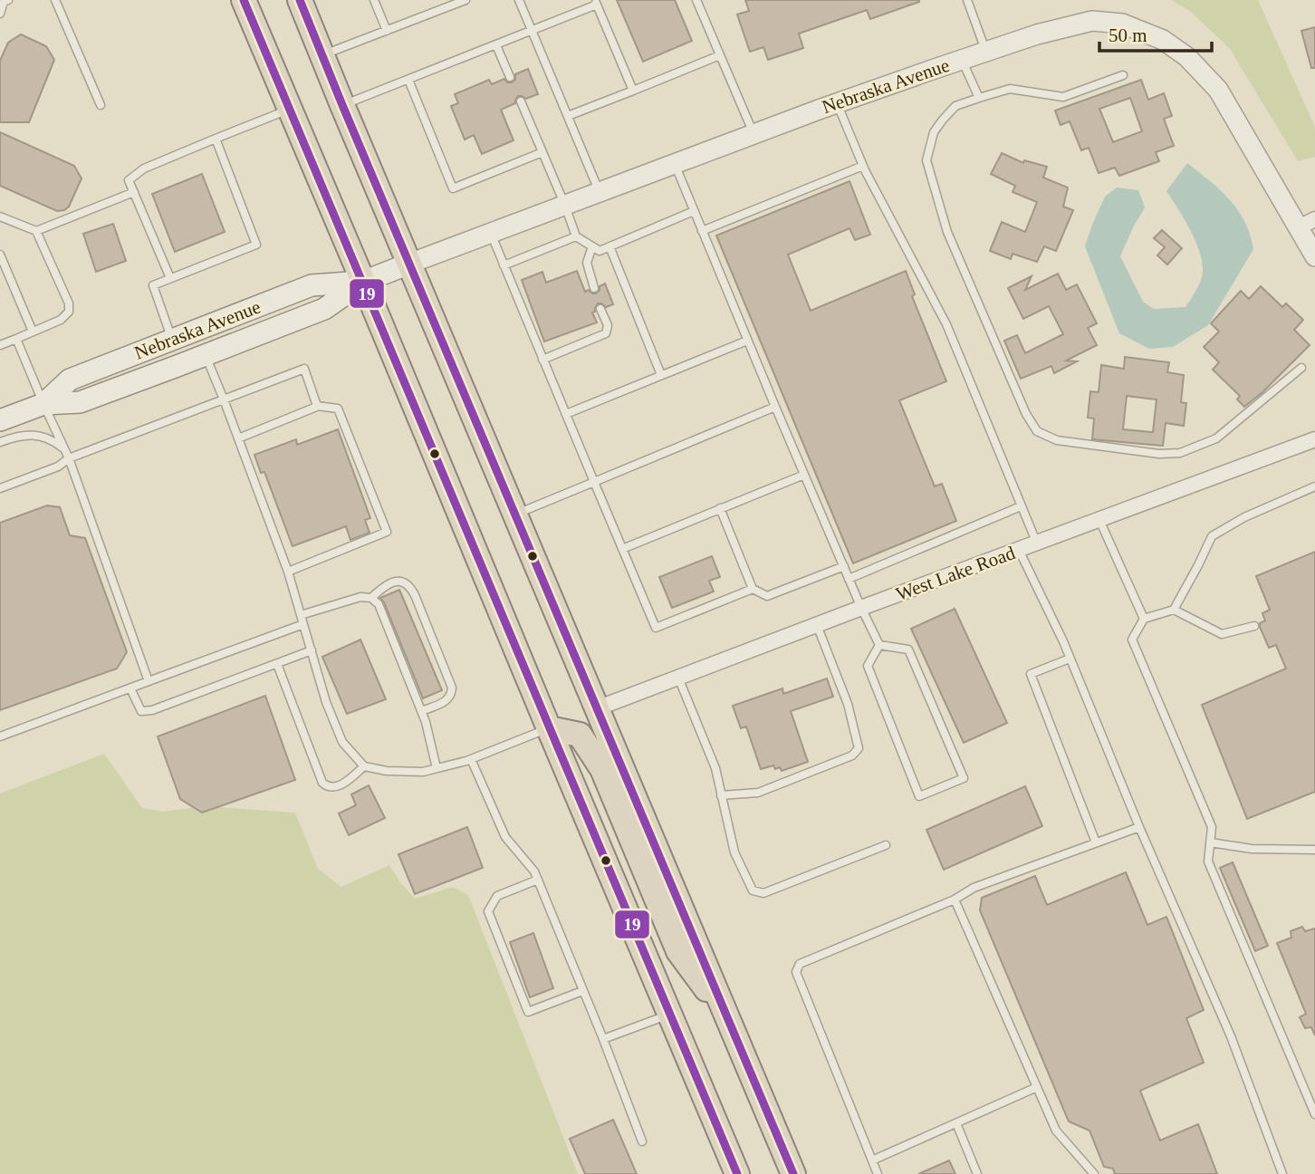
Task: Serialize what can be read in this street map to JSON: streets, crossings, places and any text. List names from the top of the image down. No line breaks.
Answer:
{"streets":{"main road":["Nebraska Avenue"],"street":["West Lake Road"]},"lines":["transit line 19"],"scale_bar":"50 m"}
